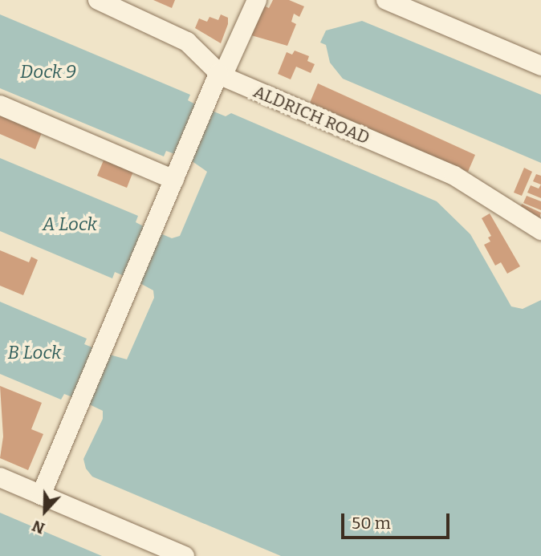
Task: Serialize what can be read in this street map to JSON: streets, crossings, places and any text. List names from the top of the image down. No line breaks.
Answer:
{"streets":{"lane":["ALDRICH ROAD"]},"water":["Dock 9","A Lock","B Lock"],"scale_bar":"50 m","north":"bottom"}
